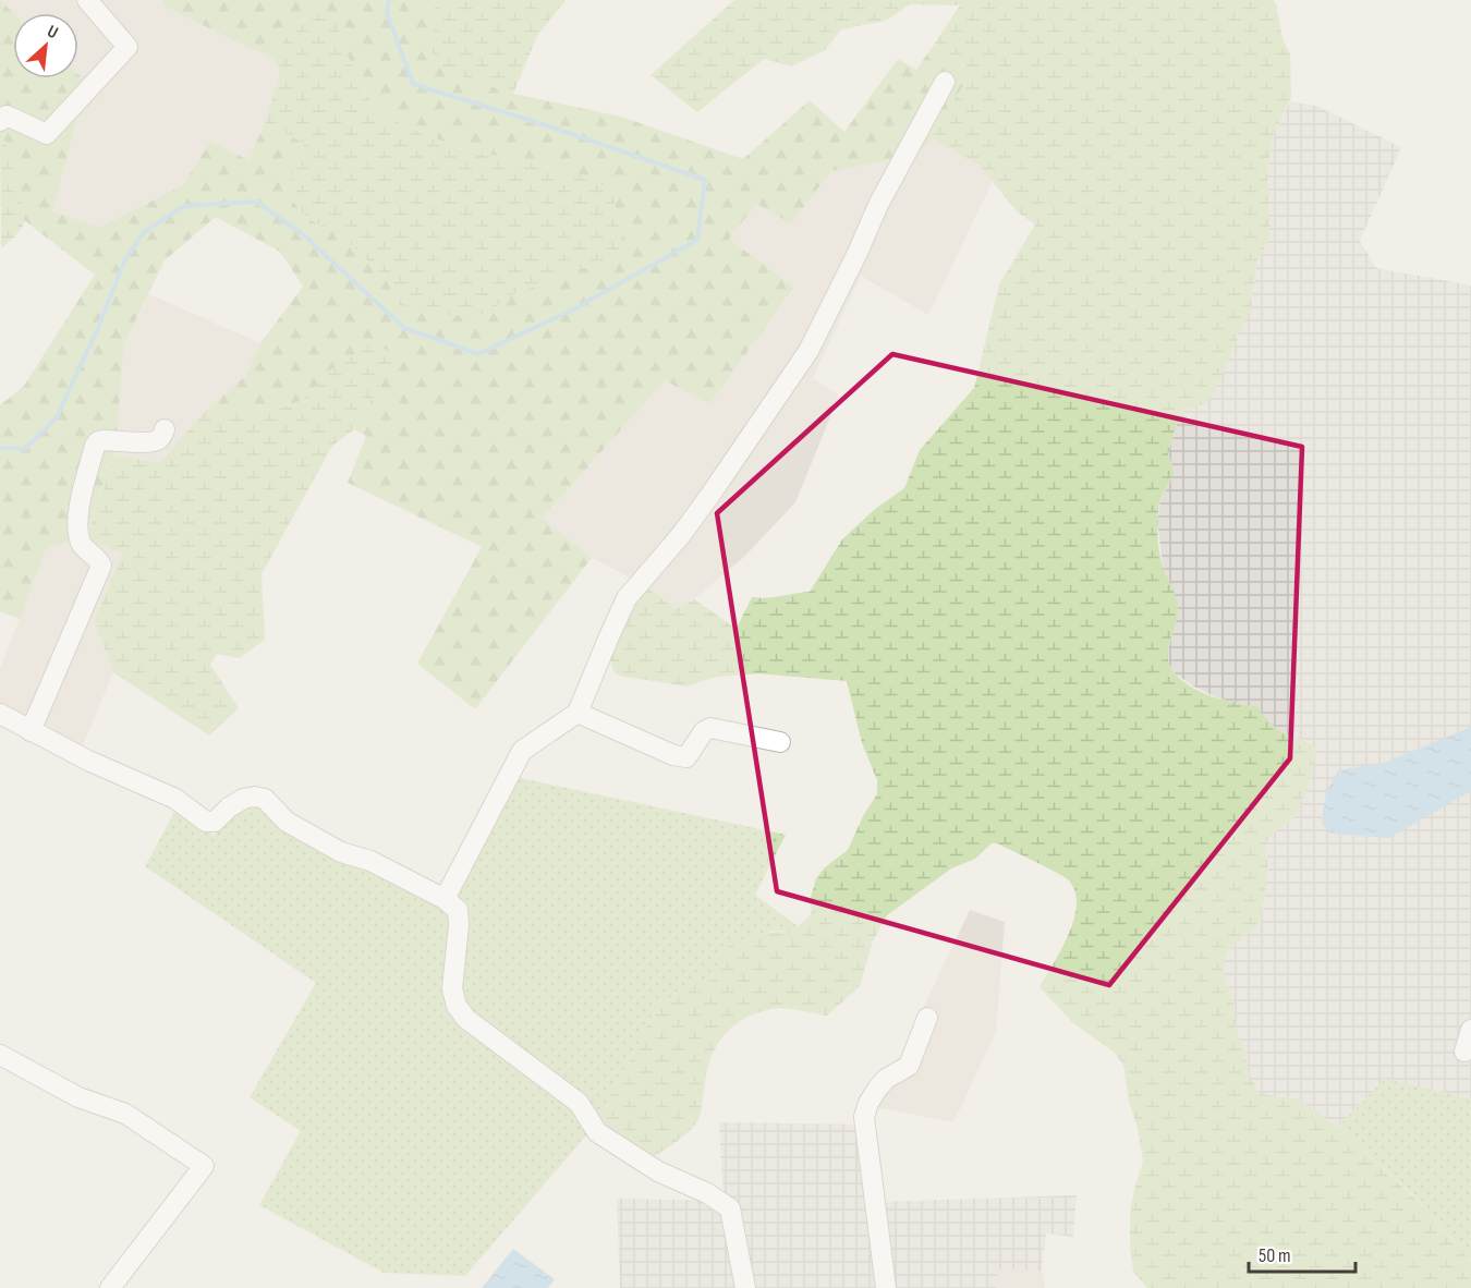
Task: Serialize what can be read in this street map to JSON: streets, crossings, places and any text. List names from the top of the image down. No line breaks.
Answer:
{"scale_bar":"50 m","north":"top right"}
